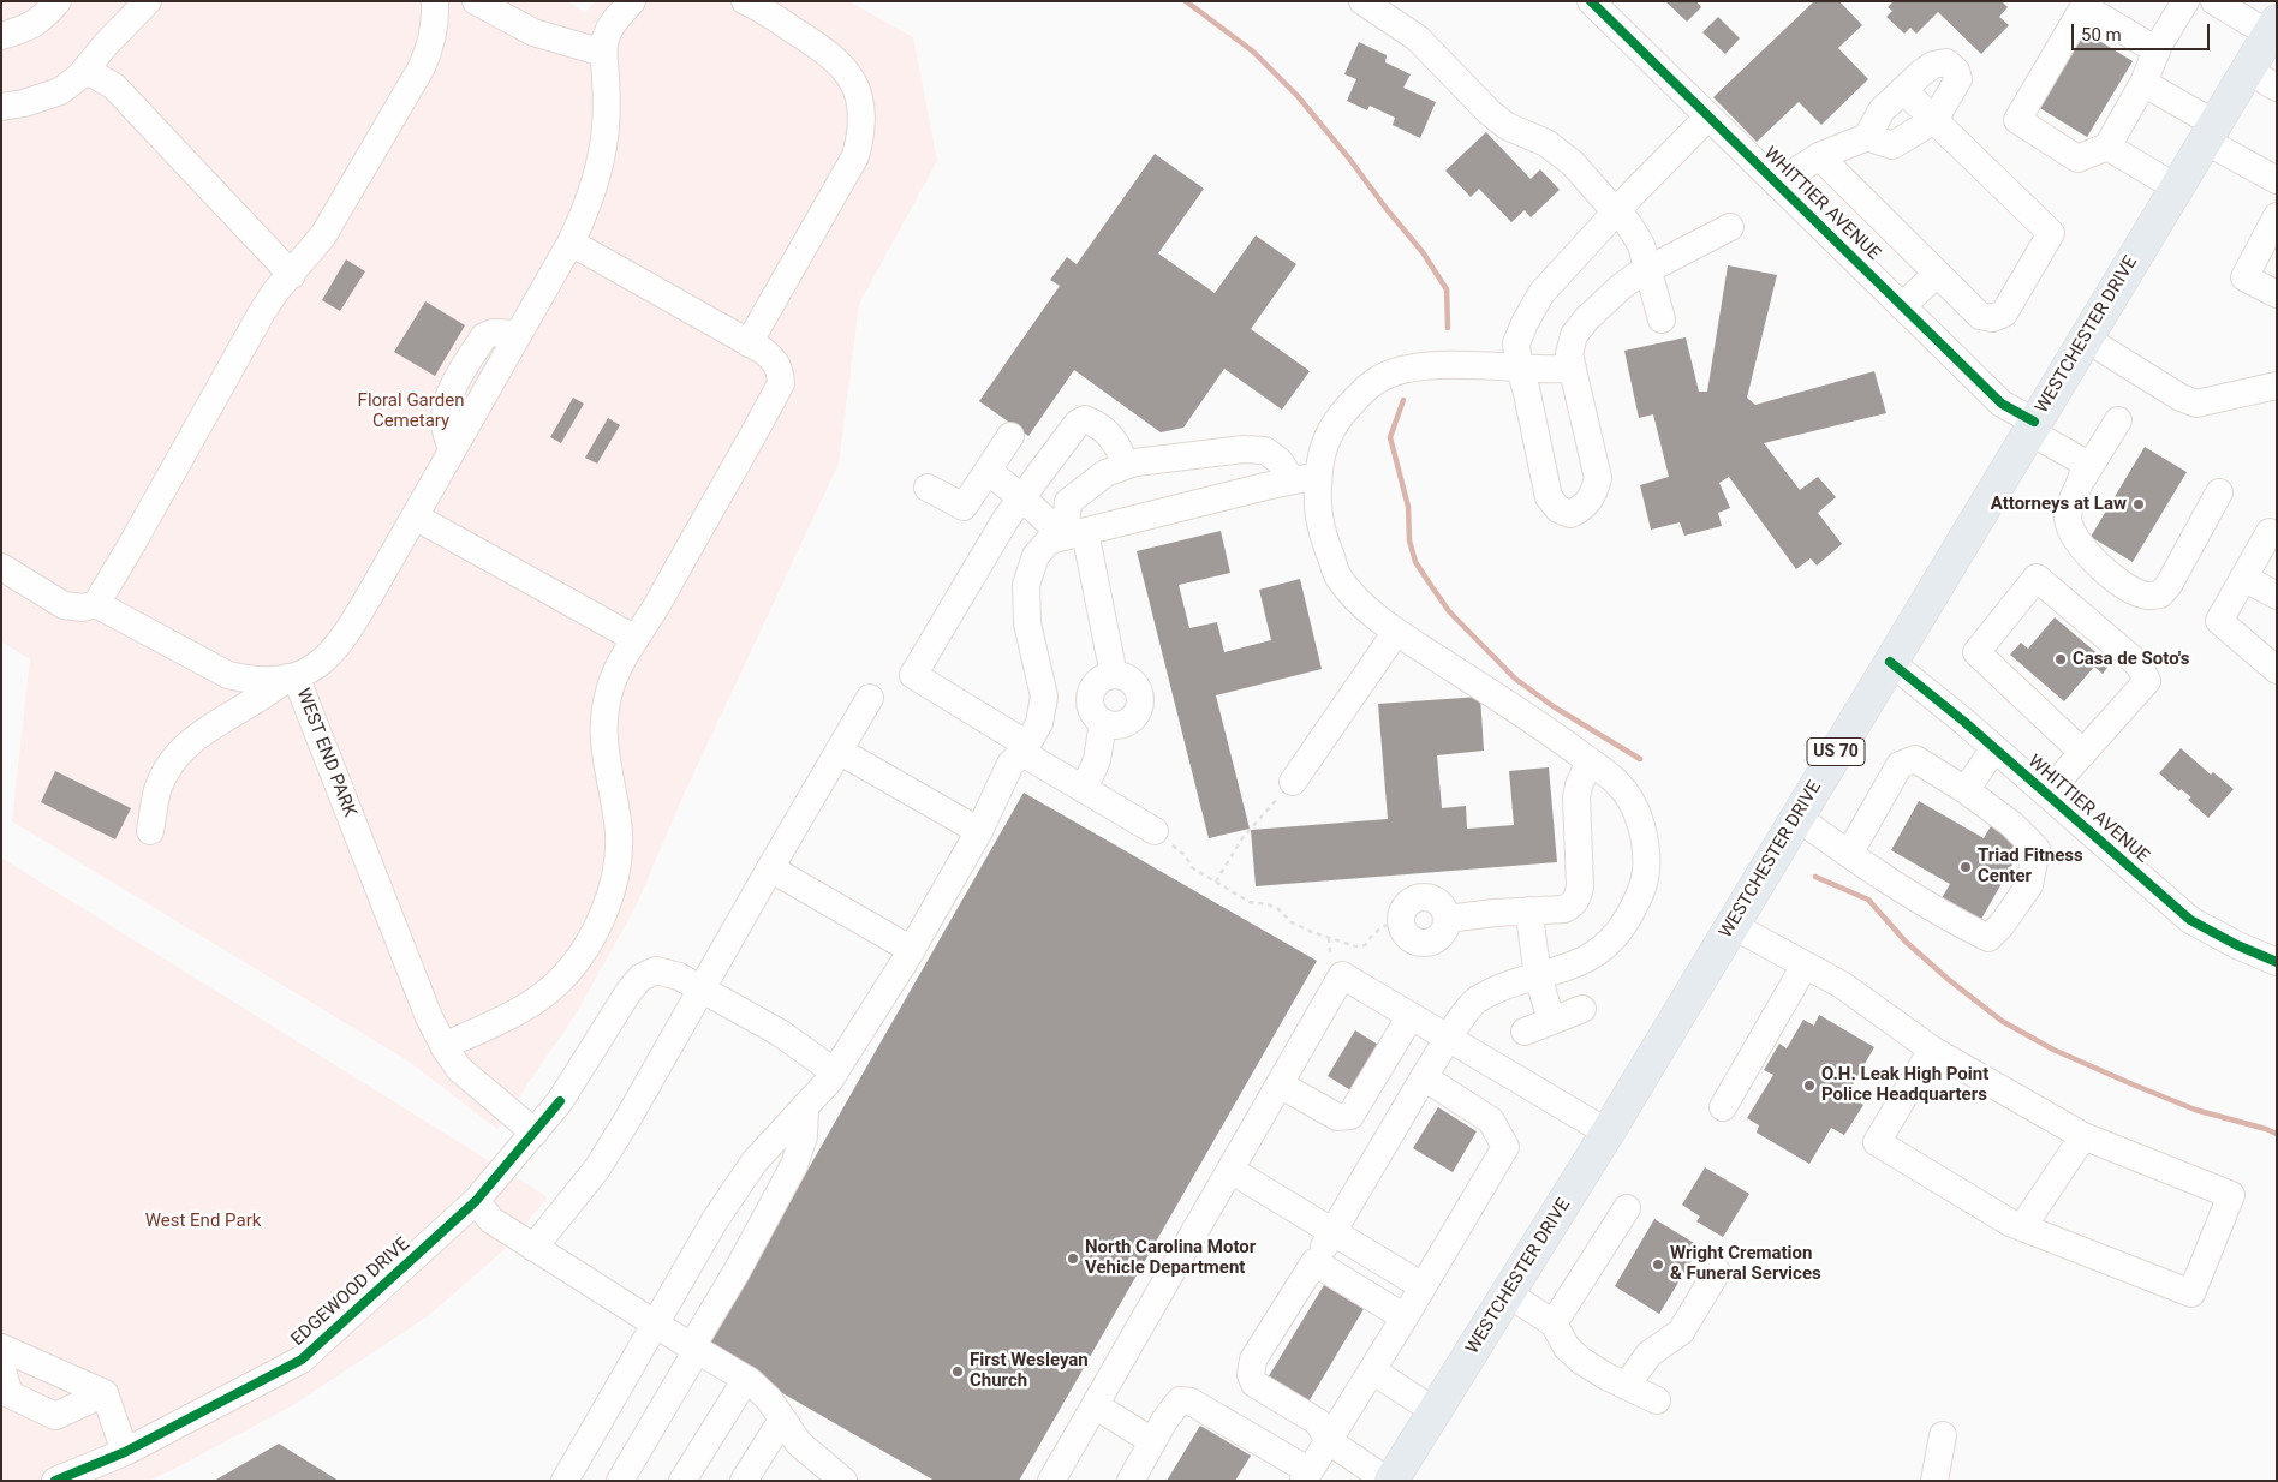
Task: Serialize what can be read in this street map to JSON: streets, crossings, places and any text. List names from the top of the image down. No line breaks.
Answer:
{"streets":{"main road":["WESTCHESTER DRIVE","US 70"],"street":["WHITTIER AVENUE","WEST END PARK","EDGEWOOD DRIVE"]},"crossings":[["WHITTIER AVENUE","WESTCHESTER DRIVE"],["WEST END PARK","EDGEWOOD DRIVE"]],"parks":["Floral Garden Cemetary","West End Park"],"places":["Attorneys at Law","Casa de Soto's","Triad Fitness Center","O.H. Leak High Point Police Headquarters","North Carolina Motor Vehicle Department","Wright Cremation & Funeral Services","First Wesleyan Church"],"scale_bar":"50 m"}
